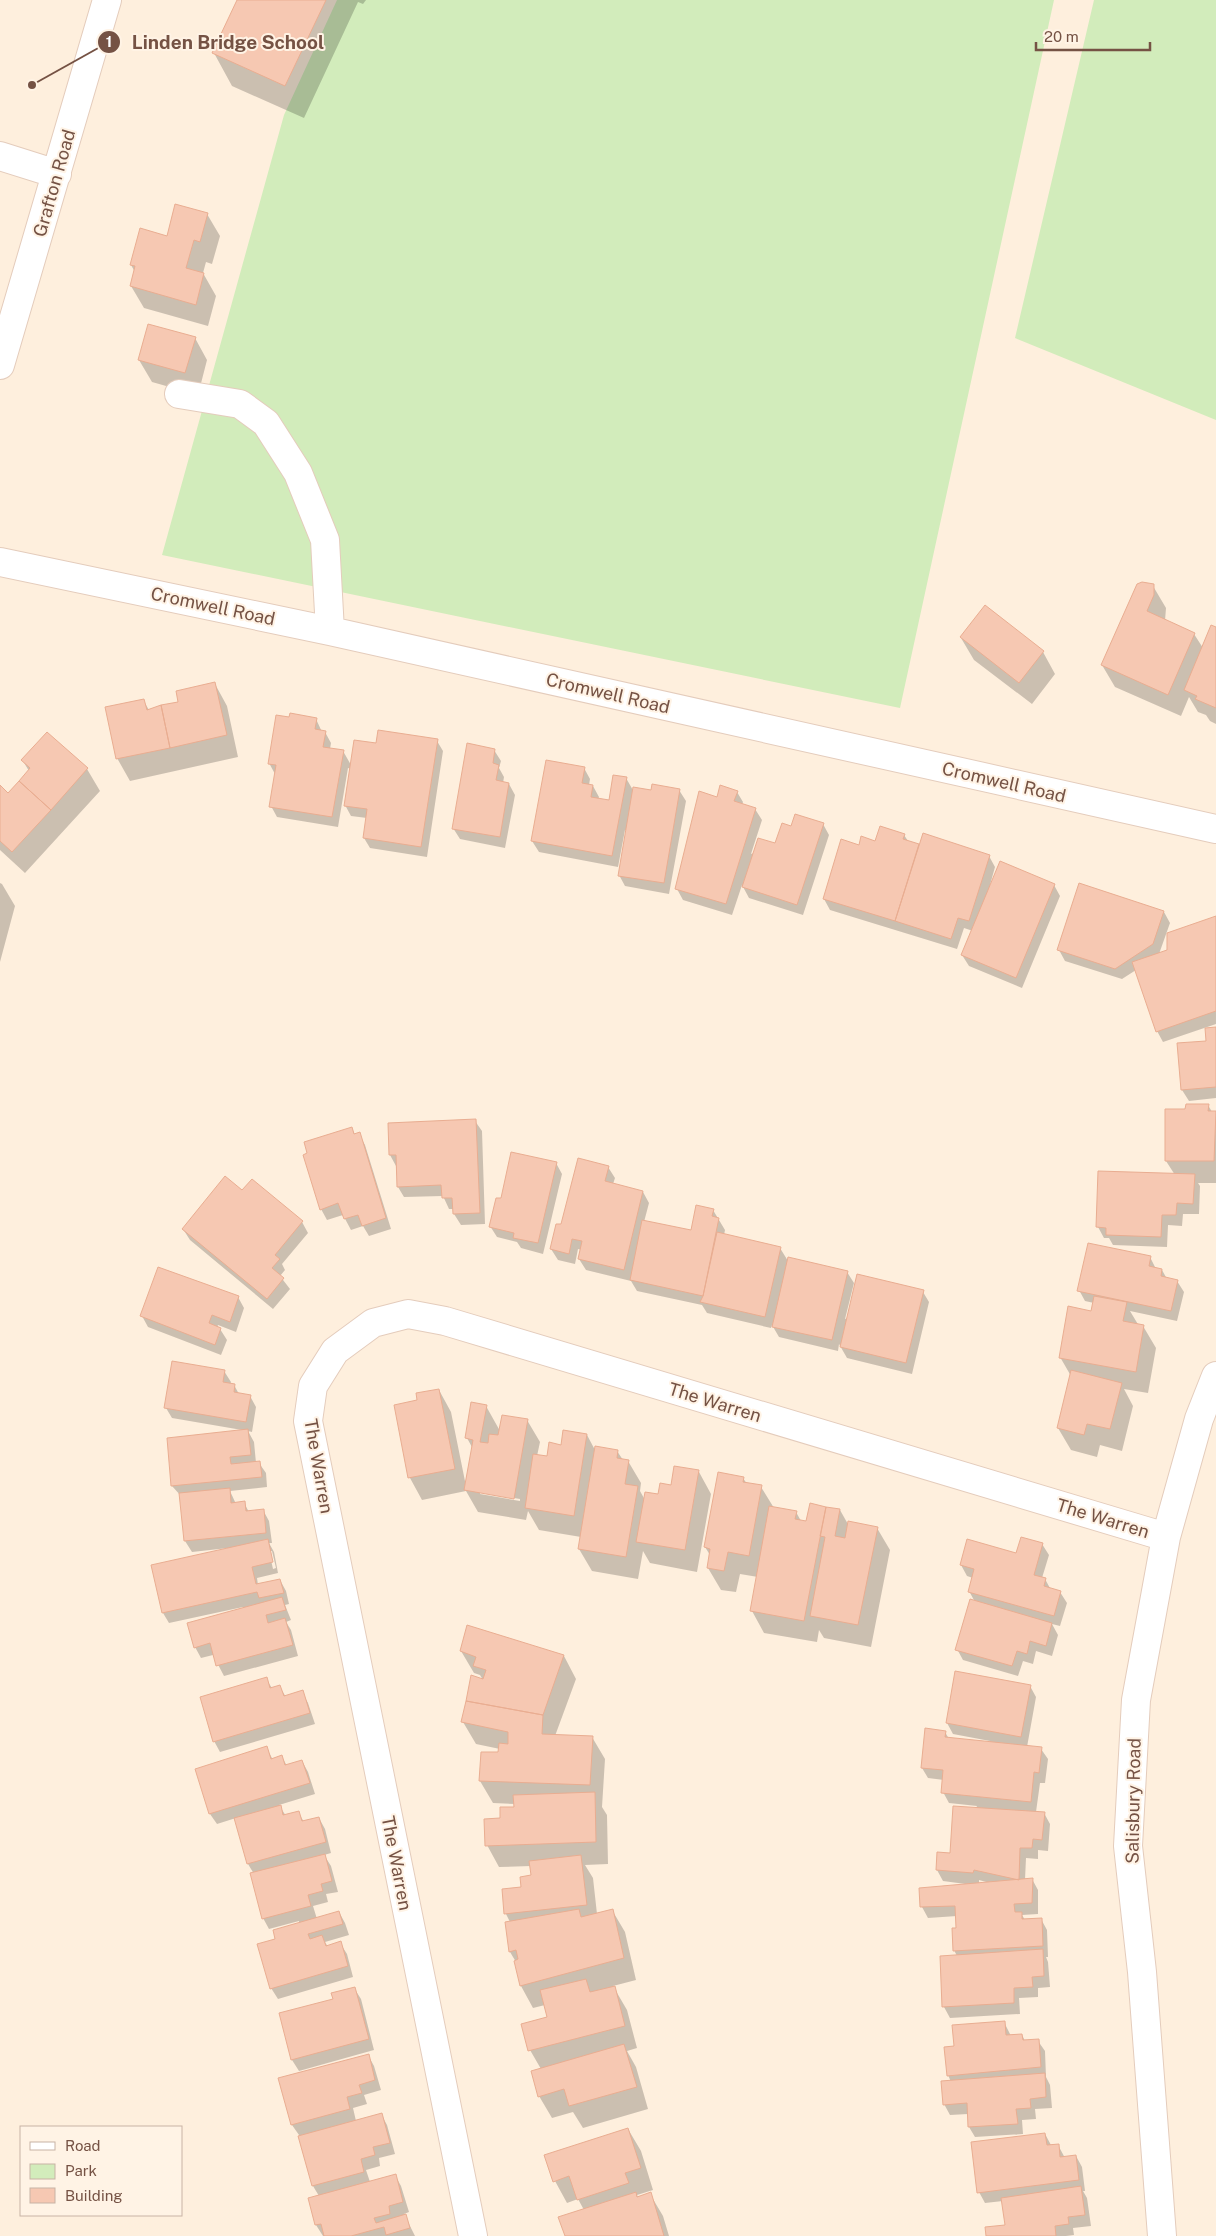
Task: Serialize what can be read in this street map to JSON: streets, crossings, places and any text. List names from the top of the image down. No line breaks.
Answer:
{"streets":{"street":["Grafton Road","Cromwell Road","The Warren","Salisbury Road"]},"crossings":[["The Warren","Salisbury Road"]],"places":["Linden Bridge School"],"legend":["Road","Park","Building"],"scale_bar":"20 m"}
